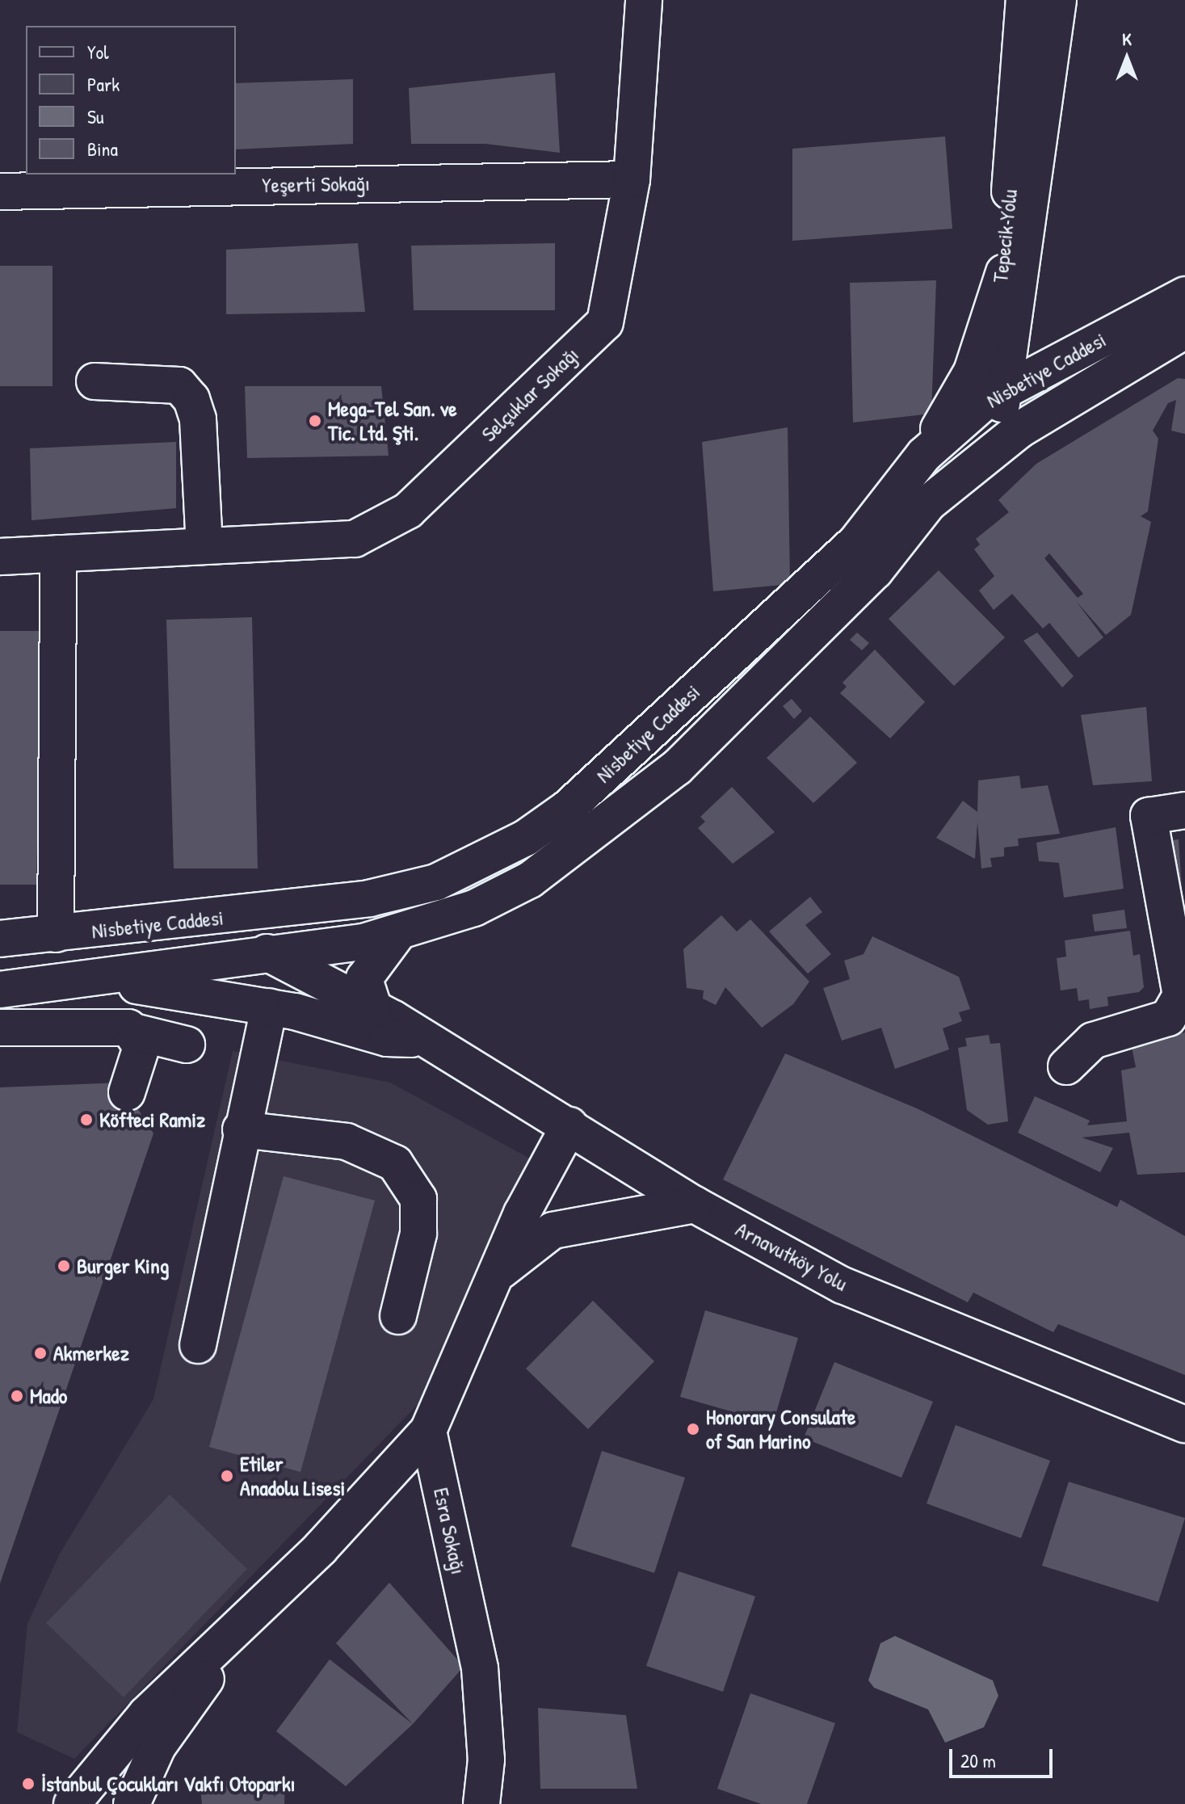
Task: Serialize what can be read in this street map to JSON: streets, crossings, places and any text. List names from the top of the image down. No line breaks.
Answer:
{"streets":{"main road":["Yeşerti Sokağı","Tepecik Yolu","Nisbetiye Caddesi","Selçuklar Sokağı","Arnavutköy Yolu","Esra Sokağı"]},"crossings":[["Yeşerti Sokağı","Selçuklar Sokağı"],["Tepecik Yolu","Nisbetiye Caddesi"],["Nisbetiye Caddesi","Arnavutköy Yolu"]],"places":["Mega-Tel San. ve Tic. Ltd. Şti.","Köfteci Ramiz","Burger King","Akmerkez","Mado","Honorary Consulate of San Marino","Etiler Anadolu Lisesi","İstanbul Çocukları Vakfı Otoparkı"],"legend":["Yol","Park","Su","Bina"],"scale_bar":"20 m","north":"top"}
